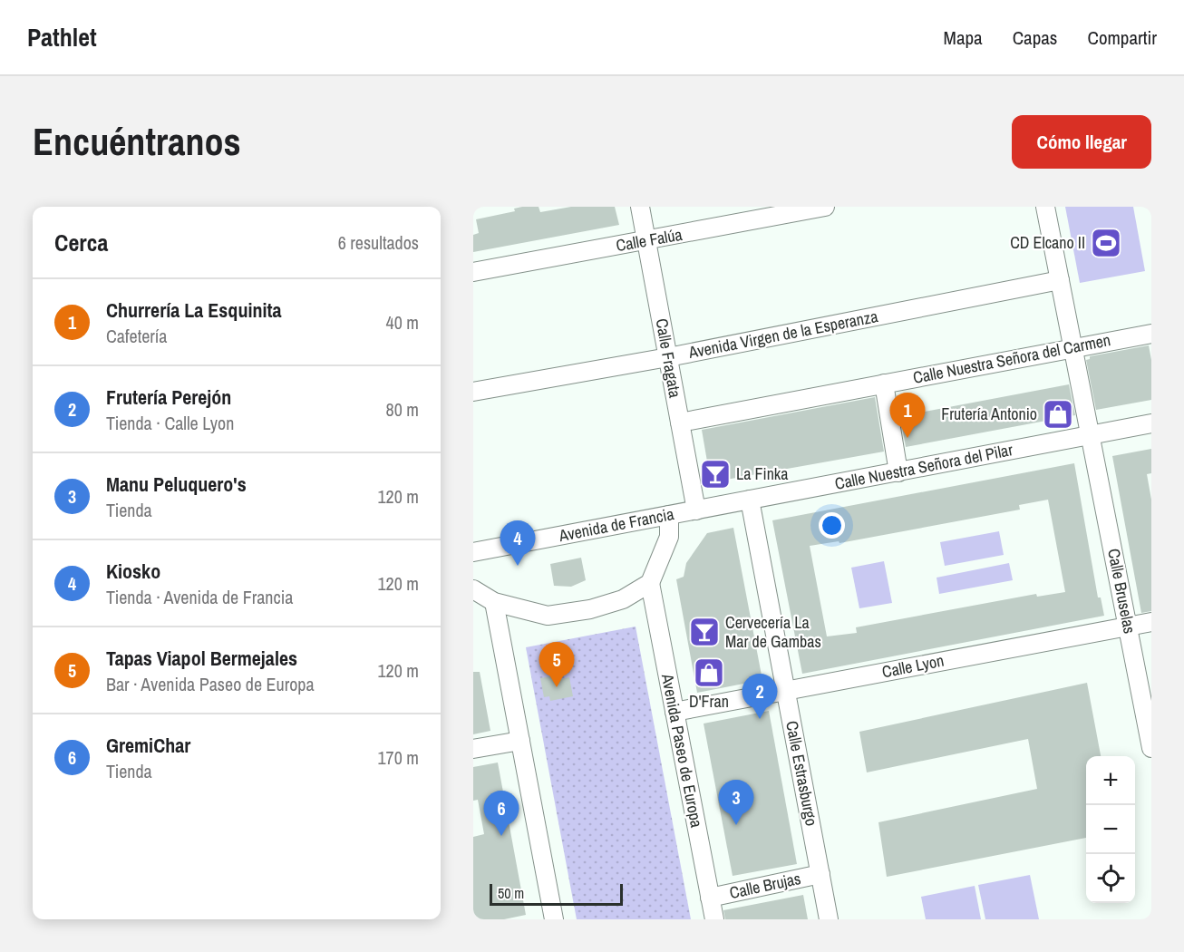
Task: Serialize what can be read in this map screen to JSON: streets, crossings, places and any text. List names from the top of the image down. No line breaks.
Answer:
{"streets":{"street":["Calle Falúa","Avenida Virgen de la Esperanza","Calle Fragata","Calle Nuestra Señora del Carmen","Calle Nuestra Señora del Pilar","Avenida de Francia","Calle Bruselas","Calle Lyon","Avenida Paseo de Europa","Calle Estrasburgo","Calle Brujas"]},"crossings":[["Calle Falúa","Calle Fragata"],["Avenida Virgen de la Esperanza","Calle Fragata"],["Avenida Virgen de la Esperanza","Calle Bruselas"],["Calle Fragata","Calle Nuestra Señora del Carmen"],["Calle Fragata","Calle Nuestra Señora del Pilar"],["Calle Fragata","Avenida de Francia"],["Calle Nuestra Señora del Carmen","Calle Bruselas"],["Calle Nuestra Señora del Pilar","Avenida de Francia"],["Calle Nuestra Señora del Pilar","Calle Bruselas"],["Calle Nuestra Señora del Pilar","Calle Estrasburgo"],["Calle Bruselas","Calle Lyon"],["Calle Lyon","Avenida Paseo de Europa"],["Calle Lyon","Calle Estrasburgo"],["Avenida Paseo de Europa","Calle Brujas"],["Calle Estrasburgo","Calle Brujas"]],"places":{"sports":["CD Elcano II"],"shop":["Frutería Antonio","D'Fran"],"bar":["La Finka","Cervecería La Mar de Gambas"]},"scale_bar":"50 m","page":{"header":"Pathlet","nav":["Mapa","Capas","Compartir"],"buttons":"Cómo llegar","title":"Encuéntranos","heading":["Cerca","6 resultados"],"list":[{"mark":"1","name":"Churrería La Esquinita","note":"Cafetería","value":"40 m"},{"mark":"2","name":"Frutería Perejón","note":"Tienda · Calle Lyon","value":"80 m"},{"mark":"3","name":"Manu Peluquero's","note":"Tienda","value":"120 m"},{"mark":"4","name":"Kiosko","note":"Tienda · Avenida de Francia","value":"120 m"},{"mark":"5","name":"Tapas Viapol Bermejales","note":"Bar · Avenida Paseo de Europa","value":"120 m"},{"mark":"6","name":"GremiChar","note":"Tienda","value":"170 m"}],"pins":["1","4","5","2","3","6"],"map_buttons":["+","−"],"scale":"50 m"}}
